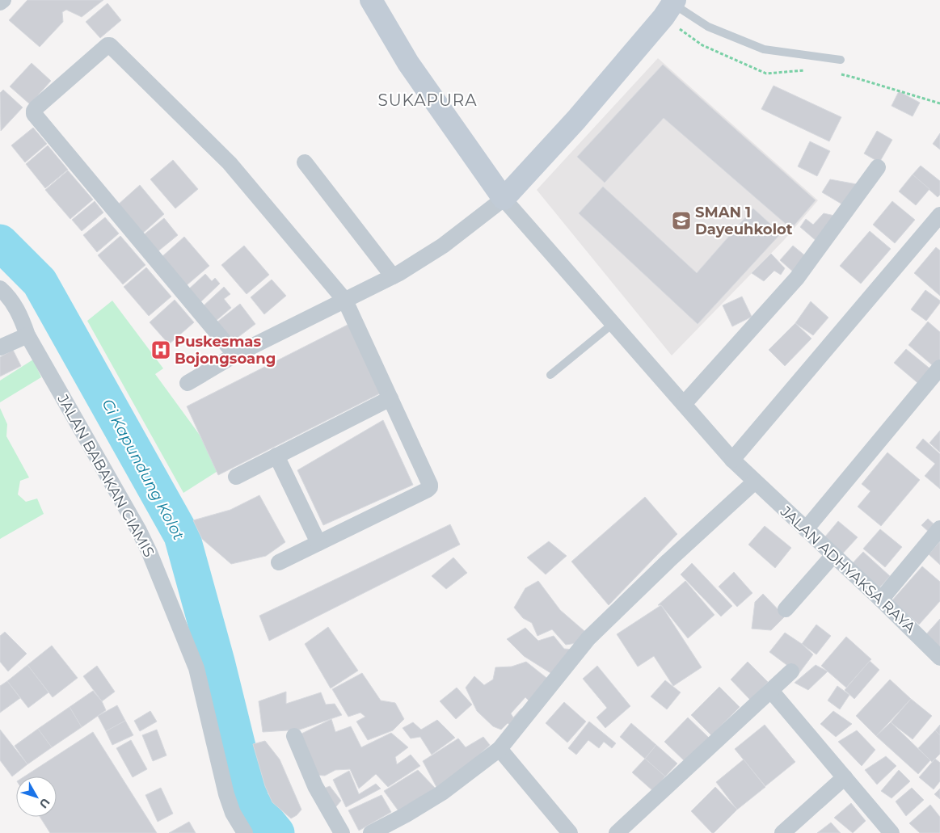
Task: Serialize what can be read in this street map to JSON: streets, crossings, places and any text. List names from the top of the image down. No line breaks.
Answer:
{"streets":{"street":["JALAN BABAKAN CIAMIS","JALAN ADHYAKSA RAYA"]},"districts":["SUKAPURA"],"water":["Ci Kapundung Kolot"],"places":{"school or university":["SMAN 1 Dayeuhkolot"],"hospital":["Puskesmas Bojongsoang"]},"north":"bottom right"}
